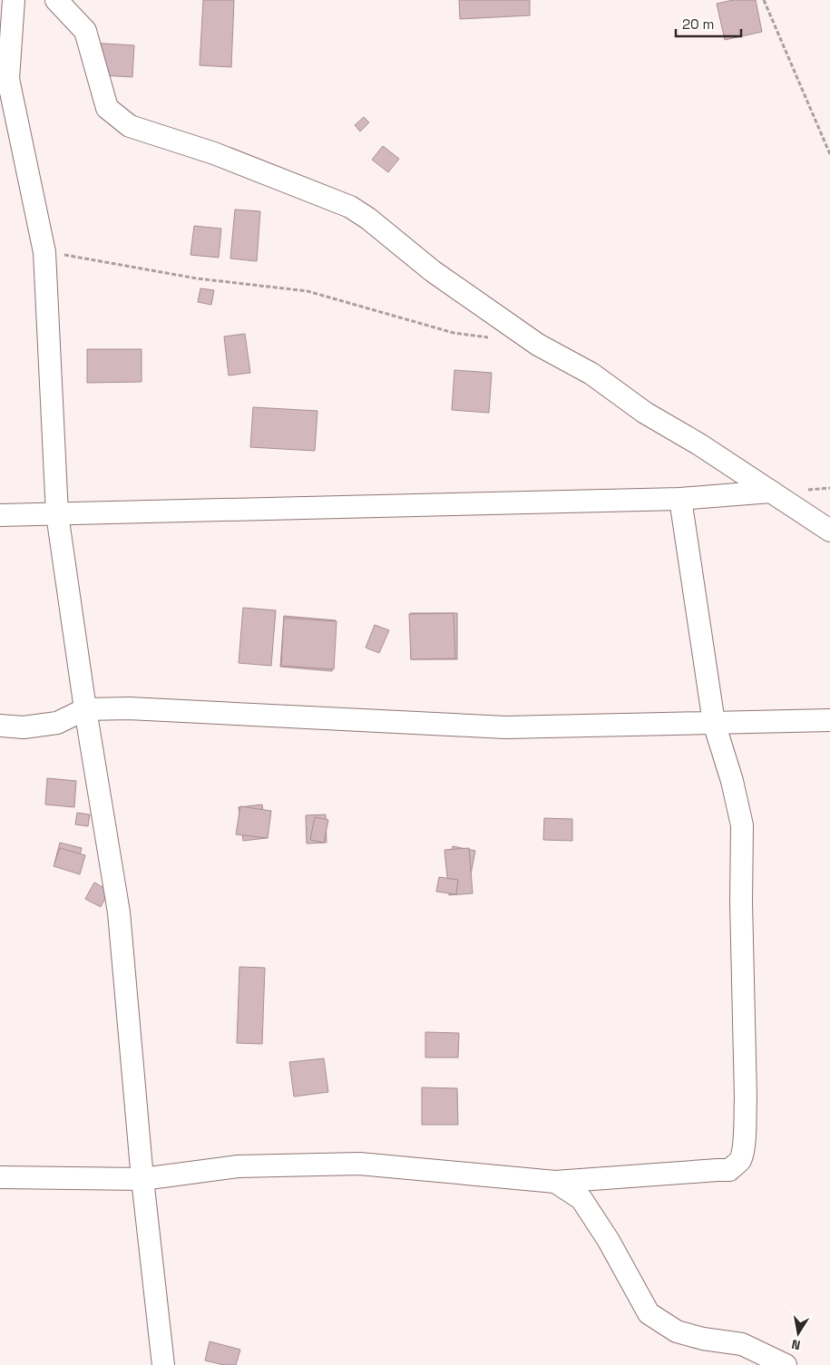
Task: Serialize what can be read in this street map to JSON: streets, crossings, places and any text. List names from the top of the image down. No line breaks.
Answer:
{"scale_bar":"20 m","north":"bottom"}
